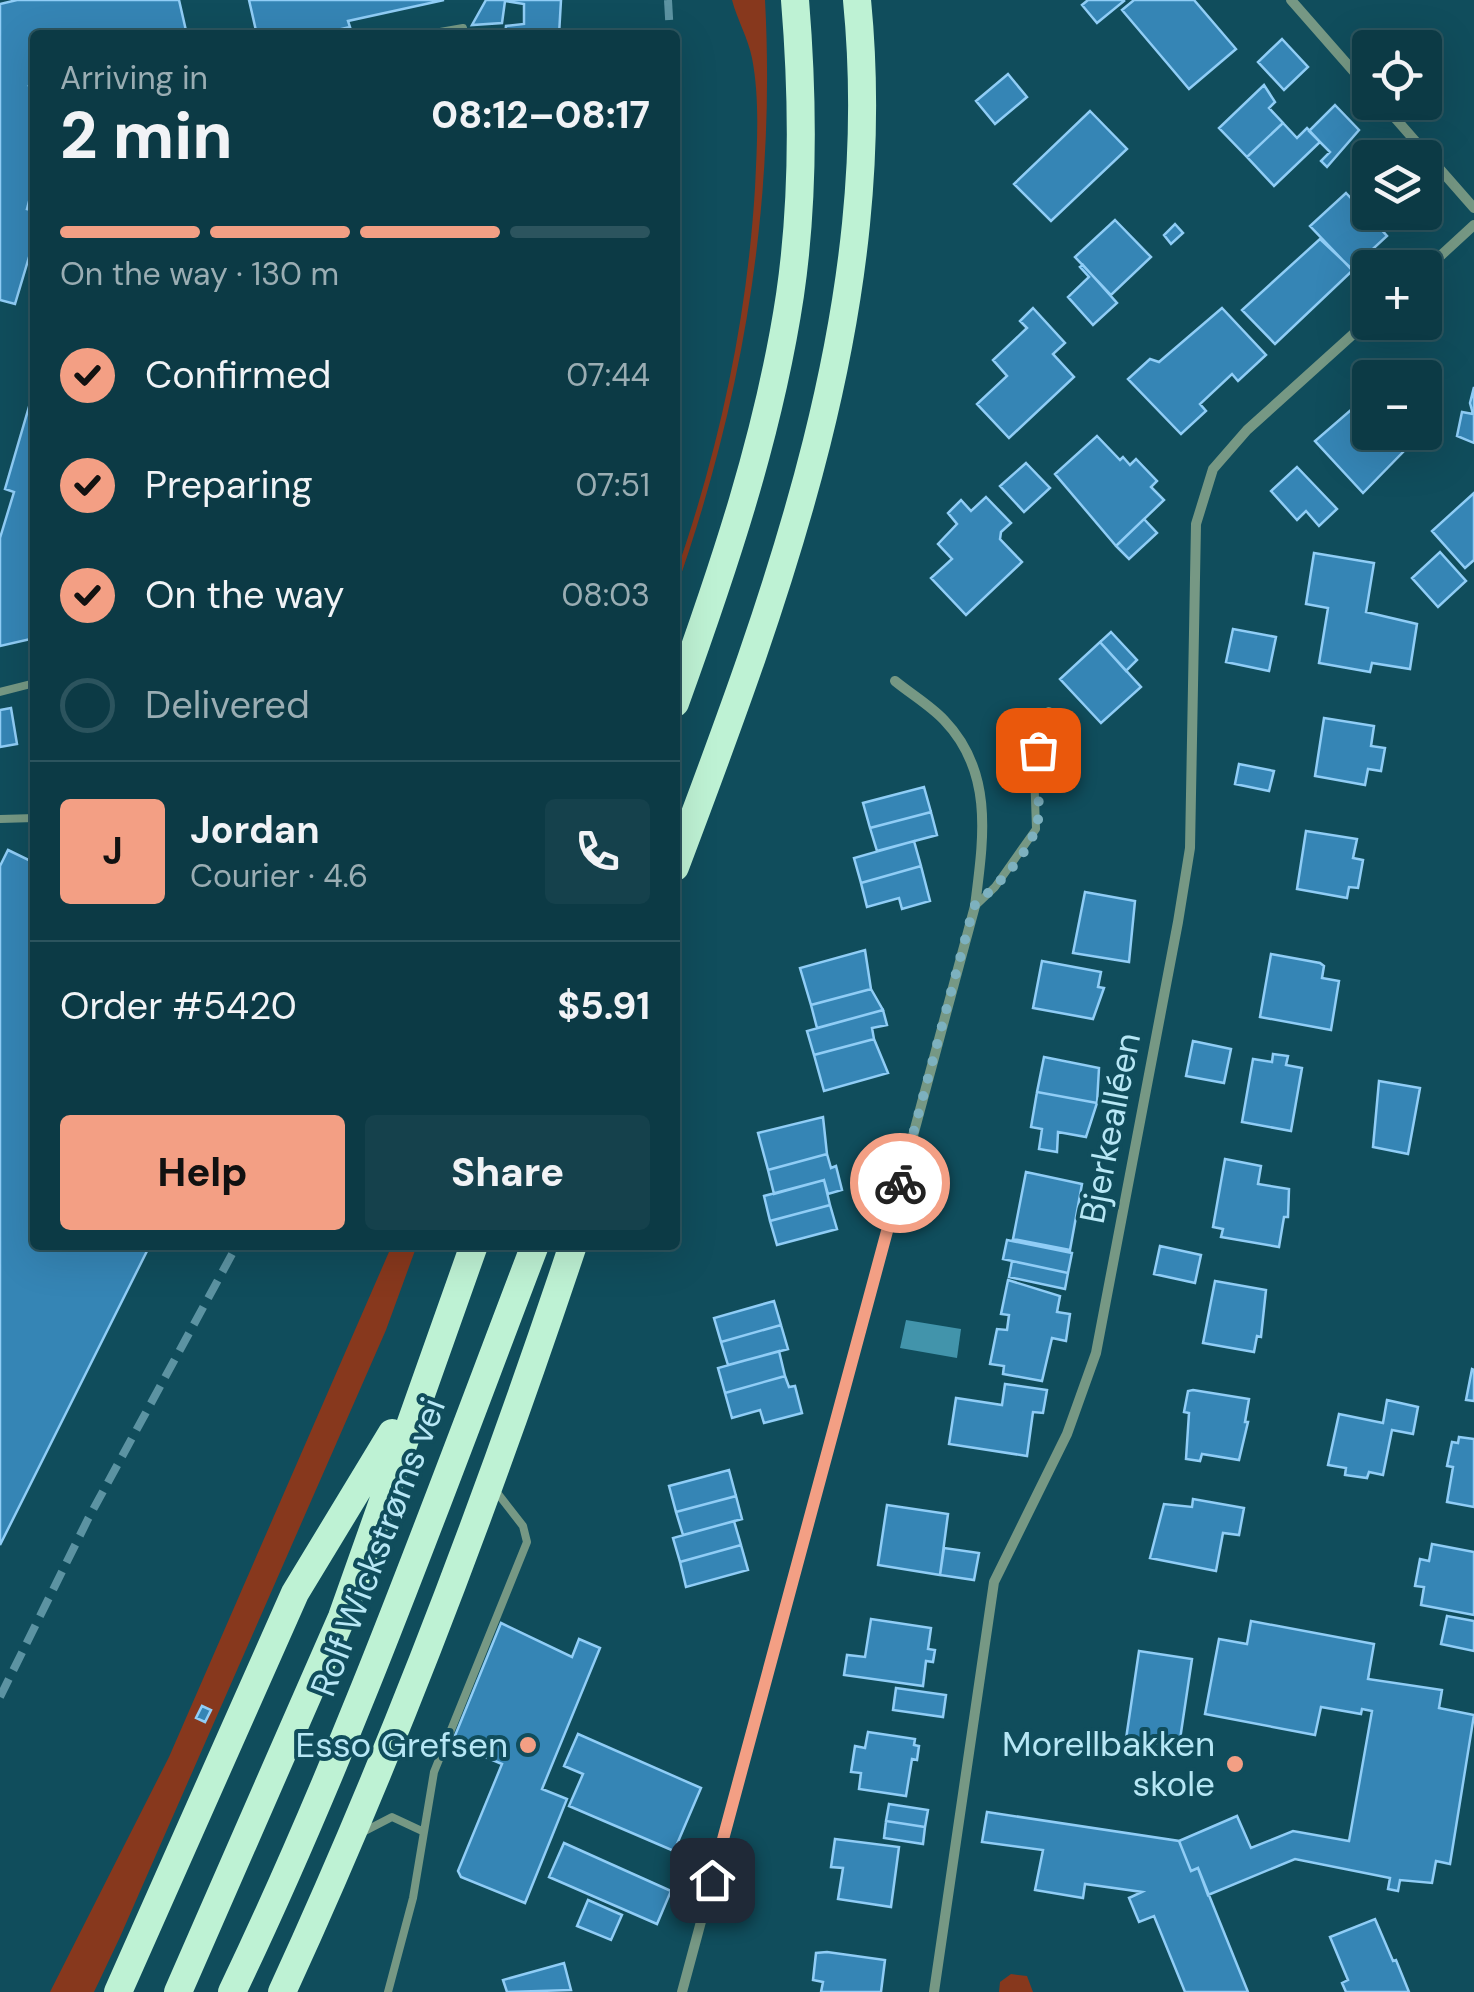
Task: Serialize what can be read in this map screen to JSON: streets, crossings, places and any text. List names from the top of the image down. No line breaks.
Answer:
{"streets":{"highway":["Rolf Wickstrøms vei"],"street":["Bjerkealléen"]},"places":["Esso Grefsen","Morellbakken skole"],"page":{"map_buttons":["+","−"],"heading":["2 min","Arriving in","08:12–08:17"],"panel":["Jordan","Courier · 4.6","Order #5420","$5.91"],"bar":"On the way · 130 m","list":[["Confirmed","07:44"],["Preparing","07:51"],["On the way","08:03"],"Delivered"],"round":"J","buttons":["Help","Share"]}}
